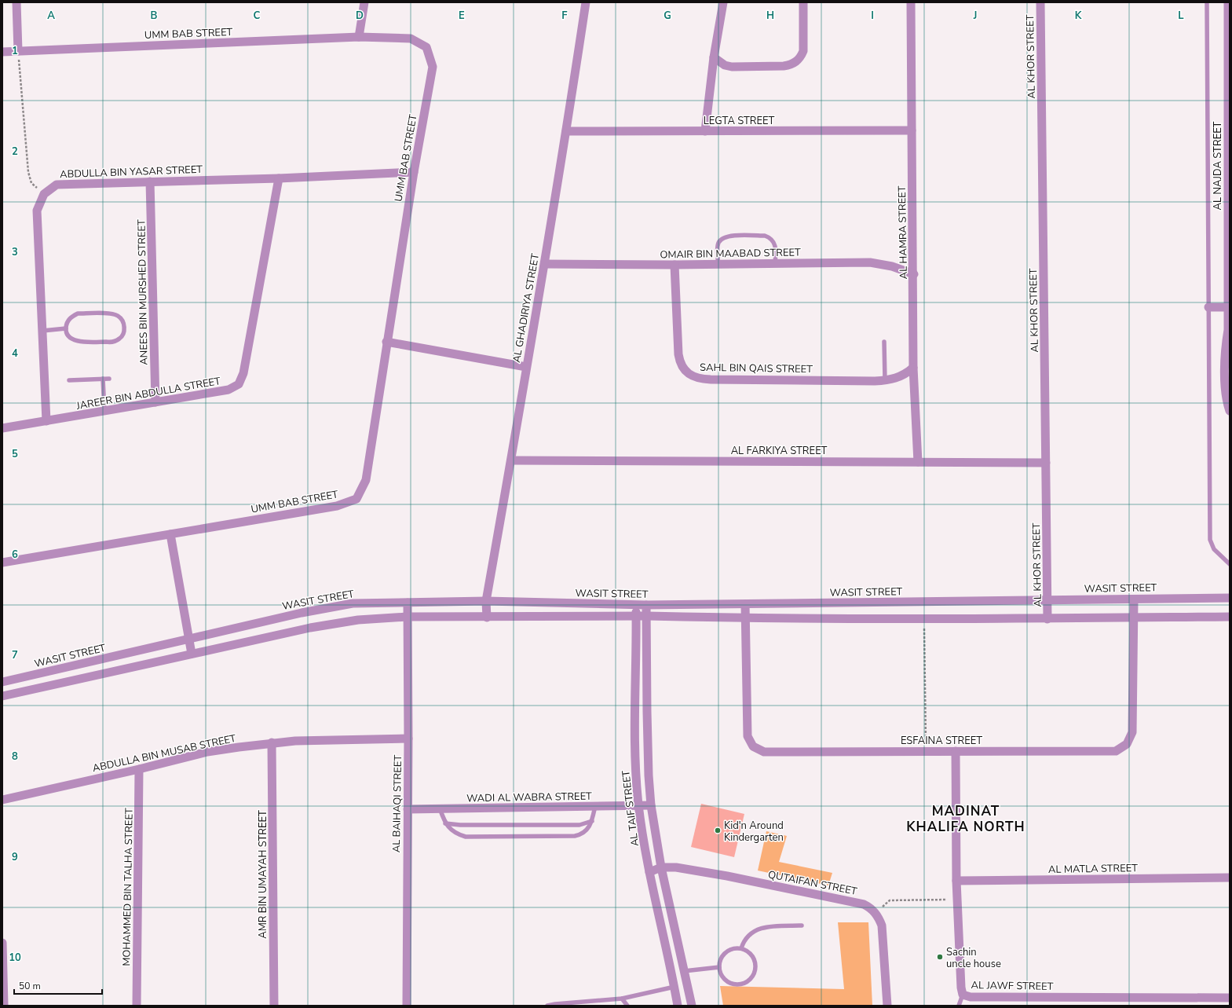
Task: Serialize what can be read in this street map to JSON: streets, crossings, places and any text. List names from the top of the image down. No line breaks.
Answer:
{"streets":{"street":["UMM BAB STREET","AL KHOR STREET","LEGTA STREET","AL NAJDA STREET","ABDULLA BIN YASAR STREET","AL HAMRA STREET","OMAIR BIN MAABAD STREET","ANEES BIN MURSHED STREET","AL GHADIRIYA STREET","SAHL BIN QAIS STREET","JAREER BIN ABDULLA STREET","AL FARKIYA STREET","WASIT STREET","ESFAINA STREET","ABDULLA BIN MUSAB STREET","WADI AL WABRA STREET","AL BAIHAQI STREET","AL TAIF STREET","AL MATLA STREET","AMR BIN UMAYAH STREET","QUTAIFAN STREET","MOHAMMED BIN TALHA STREET","AL JAWF STREET"]},"crossings":[["UMM BAB STREET","ABDULLA BIN YASAR STREET"],["AL KHOR STREET","AL FARKIYA STREET"],["AL KHOR STREET","WASIT STREET"],["LEGTA STREET","AL HAMRA STREET"],["LEGTA STREET","AL GHADIRIYA STREET"],["ABDULLA BIN YASAR STREET","ANEES BIN MURSHED STREET"],["ABDULLA BIN YASAR STREET","JAREER BIN ABDULLA STREET"],["AL HAMRA STREET","OMAIR BIN MAABAD STREET"],["AL HAMRA STREET","SAHL BIN QAIS STREET"],["AL HAMRA STREET","AL FARKIYA STREET"],["OMAIR BIN MAABAD STREET","AL GHADIRIYA STREET"],["OMAIR BIN MAABAD STREET","SAHL BIN QAIS STREET"],["ANEES BIN MURSHED STREET","JAREER BIN ABDULLA STREET"],["AL GHADIRIYA STREET","AL FARKIYA STREET"],["AL GHADIRIYA STREET","WASIT STREET"],["WASIT STREET","ESFAINA STREET"],["WASIT STREET","AL BAIHAQI STREET"],["WASIT STREET","AL TAIF STREET"],["ESFAINA STREET","AL JAWF STREET"],["ABDULLA BIN MUSAB STREET","AL BAIHAQI STREET"],["ABDULLA BIN MUSAB STREET","AMR BIN UMAYAH STREET"],["ABDULLA BIN MUSAB STREET","MOHAMMED BIN TALHA STREET"],["WADI AL WABRA STREET","AL BAIHAQI STREET"],["WADI AL WABRA STREET","AL TAIF STREET"],["AL TAIF STREET","QUTAIFAN STREET"],["AL MATLA STREET","AL JAWF STREET"]],"districts":["MADINAT KHALIFA NORTH"],"places":["Kid'n Around Kindergarten","Sachin uncle house"],"scale_bar":"50 m","grid":{"columns":["A","B","C","D","E","F","G","H","I","J","K","L"],"rows":["1","2","3","4","5","6","7","8","9","10"]}}
